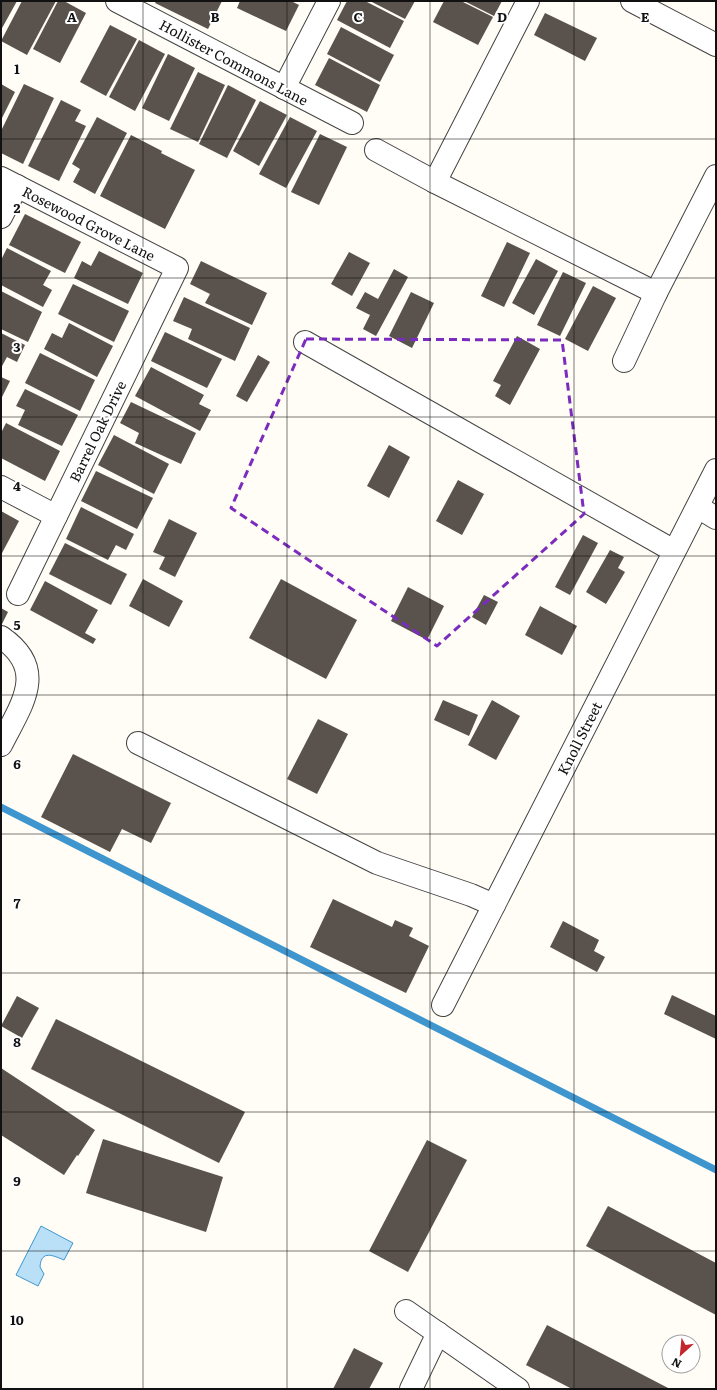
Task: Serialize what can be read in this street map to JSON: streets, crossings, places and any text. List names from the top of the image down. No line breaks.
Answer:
{"streets":{"street":["Hollister Commons Lane","Rosewood Grove Lane","Barrel Oak Drive","Knoll Street"]},"crossings":[["Rosewood Grove Lane","Barrel Oak Drive"]],"north":"bottom left","grid":{"columns":["A","B","C","D","E"],"rows":["1","2","3","4","5","6","7","8","9","10"]}}
